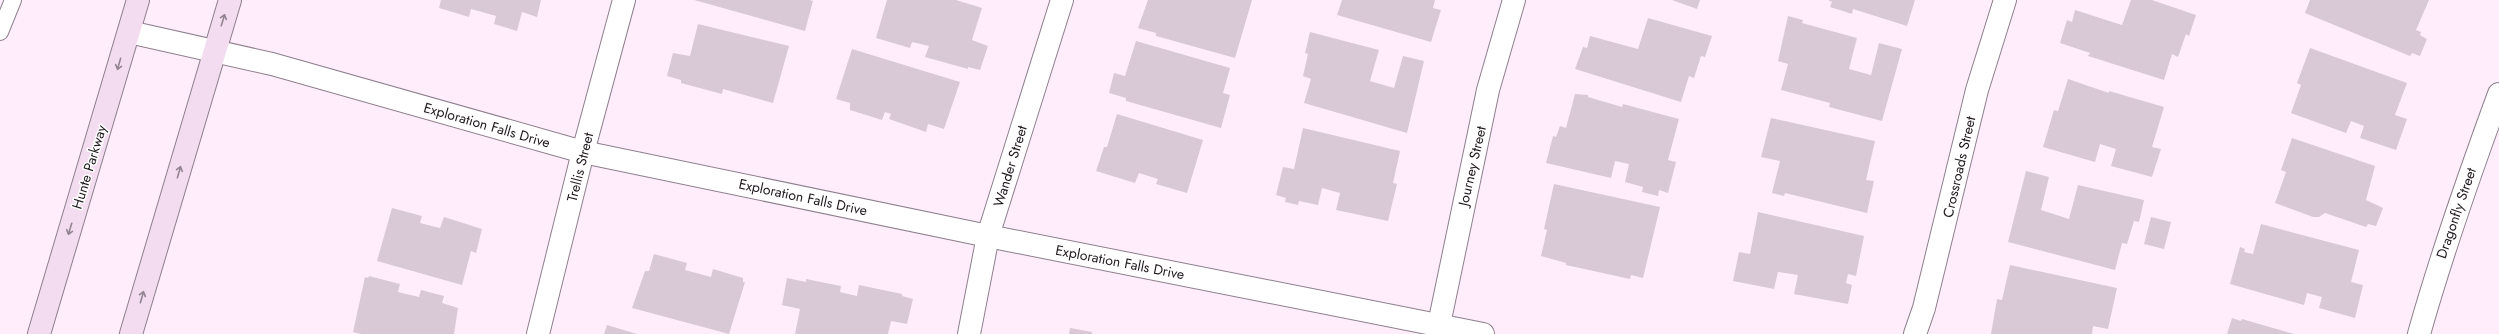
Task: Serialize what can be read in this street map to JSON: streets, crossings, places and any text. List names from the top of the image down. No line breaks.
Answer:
{"streets":{"main road":["Hunte Parkway"],"street":["Exploration Falls Drive","Wander Street","Journey Street","Trellis Street","Crossroads Street","Dragonfly Street"]},"crossings":[["Exploration Falls Drive","Wander Street"],["Exploration Falls Drive","Journey Street"],["Exploration Falls Drive","Hunte Parkway"],["Exploration Falls Drive","Trellis Street"]]}
